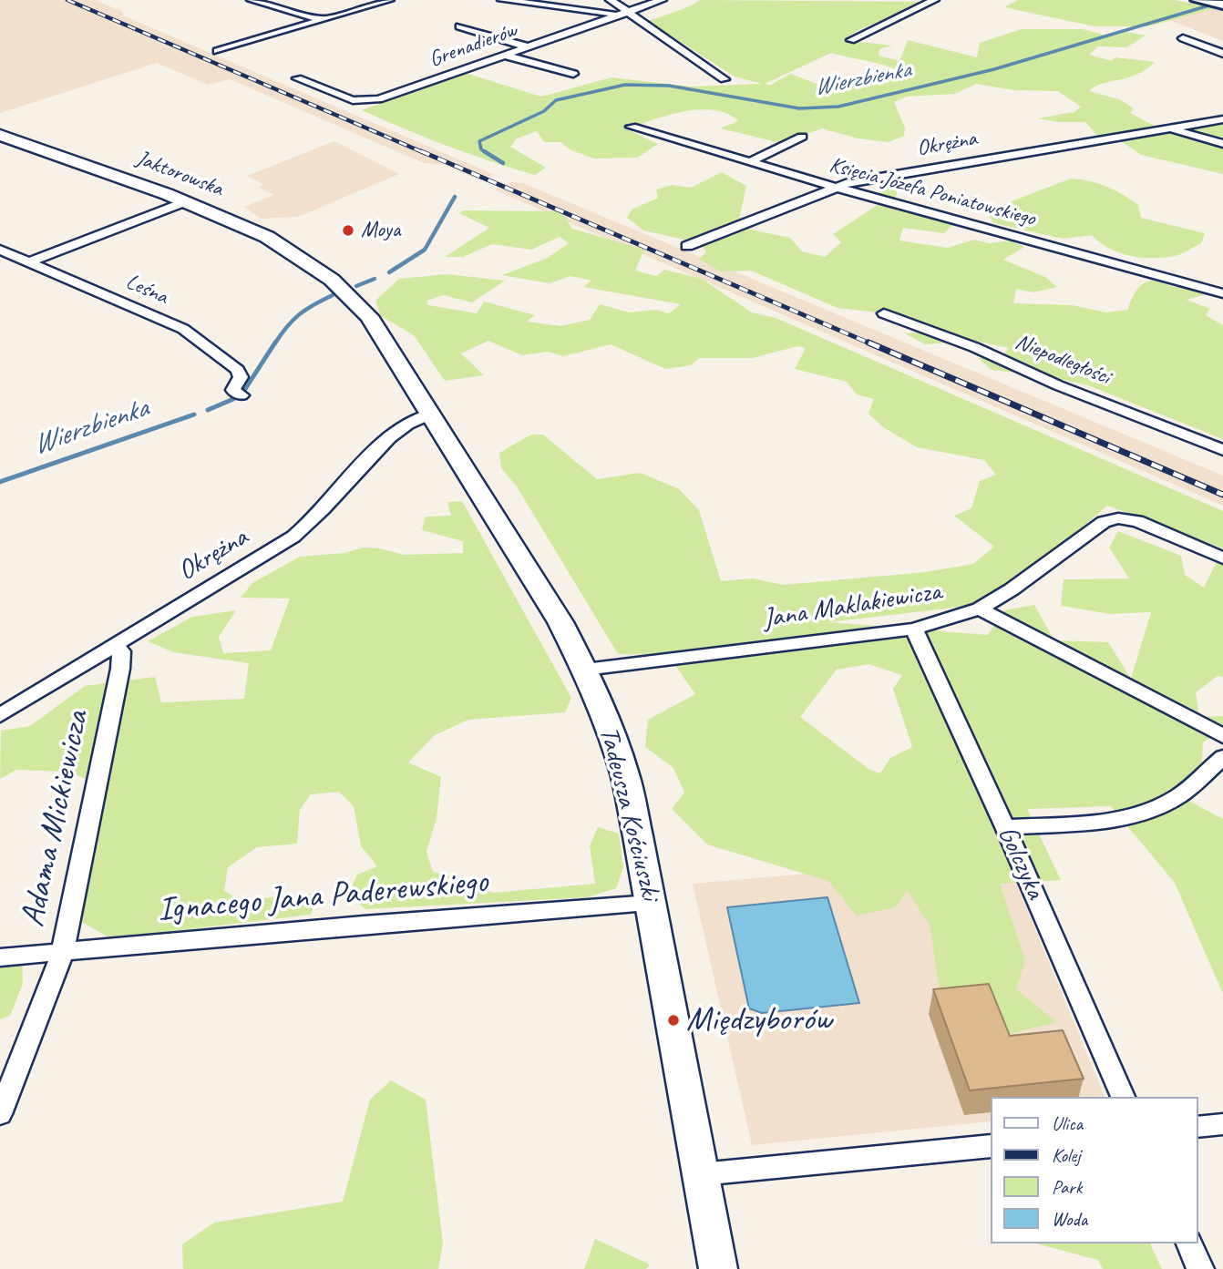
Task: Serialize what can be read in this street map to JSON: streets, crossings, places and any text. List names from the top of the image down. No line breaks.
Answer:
{"streets":{"main road":["Jaktorowska","Tadeusza Kościuszki"],"street":["Grenadierów","Okrężna","Księcia Józefa Poniatowskiego","Leśna","Niepodległości","Jana Maklakiewicza","Adama Mickiewicza","Golczyka","Ignacego Jana Paderewskiego"]},"crossings":[["Okrężna","Księcia Józefa Poniatowskiego"],["Okrężna","Tadeusza Kościuszki"],["Okrężna","Adama Mickiewicza"],["Jaktorowska","Tadeusza Kościuszki"],["Jana Maklakiewicza","Tadeusza Kościuszki"],["Jana Maklakiewicza","Golczyka"],["Tadeusza Kościuszki","Ignacego Jana Paderewskiego"],["Adama Mickiewicza","Ignacego Jana Paderewskiego"]],"water":["Wierzbienka"],"places":["Moya","Międzyborów"],"legend":["Ulica","Kolej","Park","Woda"]}
